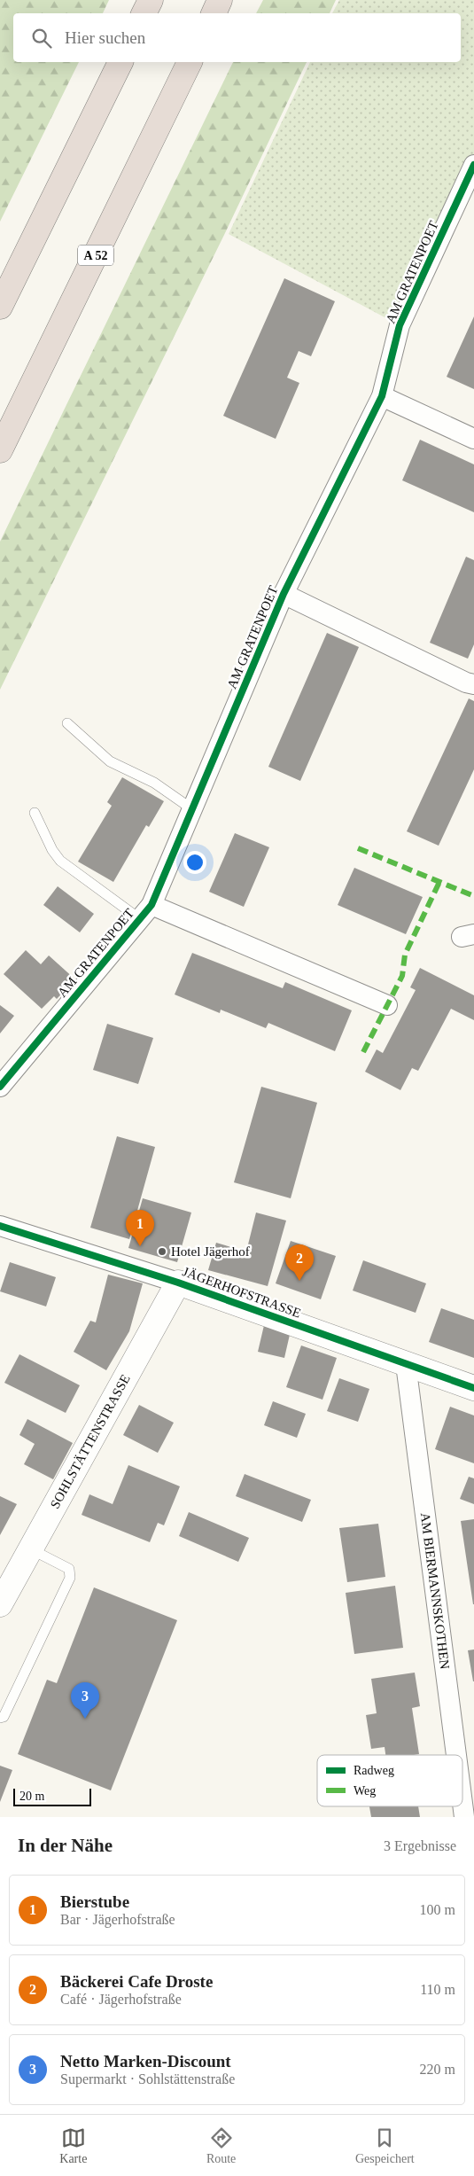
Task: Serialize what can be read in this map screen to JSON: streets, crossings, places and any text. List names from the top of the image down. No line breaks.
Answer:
{"streets":{"highway":["A 52"],"street":["AM GRATENPOET","JÄGERHOFSTRASSE","SOHLSTÄTTENSTRASSE","AM BIERMANNSKOTHEN"]},"crossings":[["JÄGERHOFSTRASSE","SOHLSTÄTTENSTRASSE"],["JÄGERHOFSTRASSE","AM BIERMANNSKOTHEN"]],"places":["Hotel Jägerhof"],"legend":["Radweg","Weg"],"scale_bar":"20 m","page":{"search":"Hier suchen","pins":["1","2","3"],"scale":"20 m","heading":["In der Nähe","3 Ergebnisse"],"list":[{"mark":"1","name":"Bierstube","note":"Bar · Jägerhofstraße","value":"100 m"},{"mark":"2","name":"Bäckerei Cafe Droste","note":"Café · Jägerhofstraße","value":"110 m"},{"mark":"3","name":"Netto Marken-Discount","note":"Supermarkt · Sohlstättenstraße","value":"220 m"}],"nav":["Karte","Route","Gespeichert"]}}
